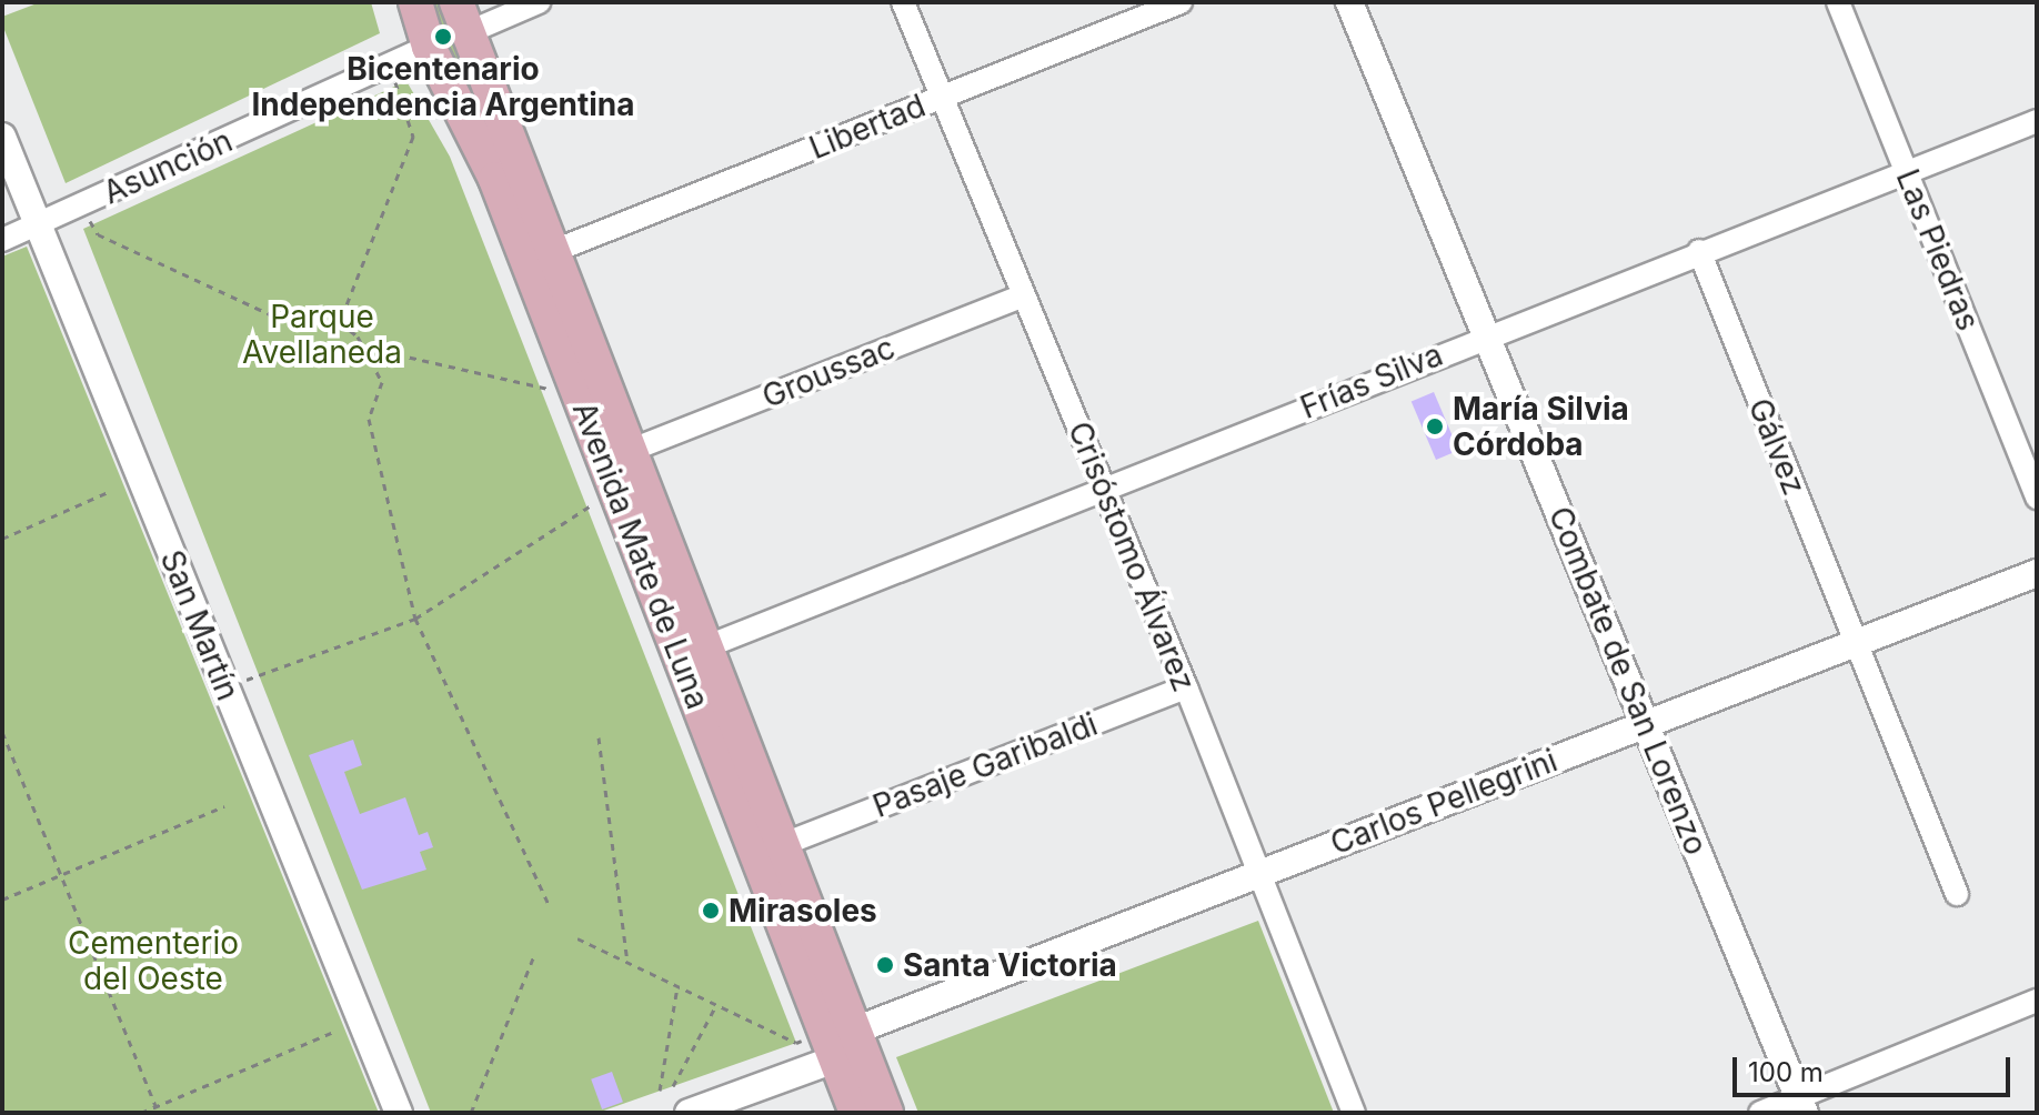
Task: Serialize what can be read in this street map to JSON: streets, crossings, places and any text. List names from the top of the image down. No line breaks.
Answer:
{"streets":{"main road":["Avenida Mate de Luna"],"street":["Libertad","Asunción","Las Piedras","Groussac","Frías Silva","Gálvez","Crisóstomo Álvarez","San Martín","Combate de San Lorenzo","Pasaje Garibaldi","Carlos Pellegrini"]},"crossings":[["Libertad","Avenida Mate de Luna"],["Libertad","Crisóstomo Álvarez"],["Asunción","Avenida Mate de Luna"],["Asunción","San Martín"],["Las Piedras","Frías Silva"],["Groussac","Avenida Mate de Luna"],["Groussac","Crisóstomo Álvarez"],["Frías Silva","Gálvez"],["Frías Silva","Avenida Mate de Luna"],["Frías Silva","Crisóstomo Álvarez"],["Frías Silva","Combate de San Lorenzo"],["Gálvez","Carlos Pellegrini"],["Avenida Mate de Luna","Pasaje Garibaldi"],["Avenida Mate de Luna","Carlos Pellegrini"],["Crisóstomo Álvarez","Pasaje Garibaldi"],["Crisóstomo Álvarez","Carlos Pellegrini"],["Combate de San Lorenzo","Carlos Pellegrini"]],"parks":["Parque Avellaneda","Cementerio del Oeste"],"places":["Bicentenario Independencia Argentina","María Silvia Córdoba","Mirasoles","Santa Victoria"],"scale_bar":"100 m"}
